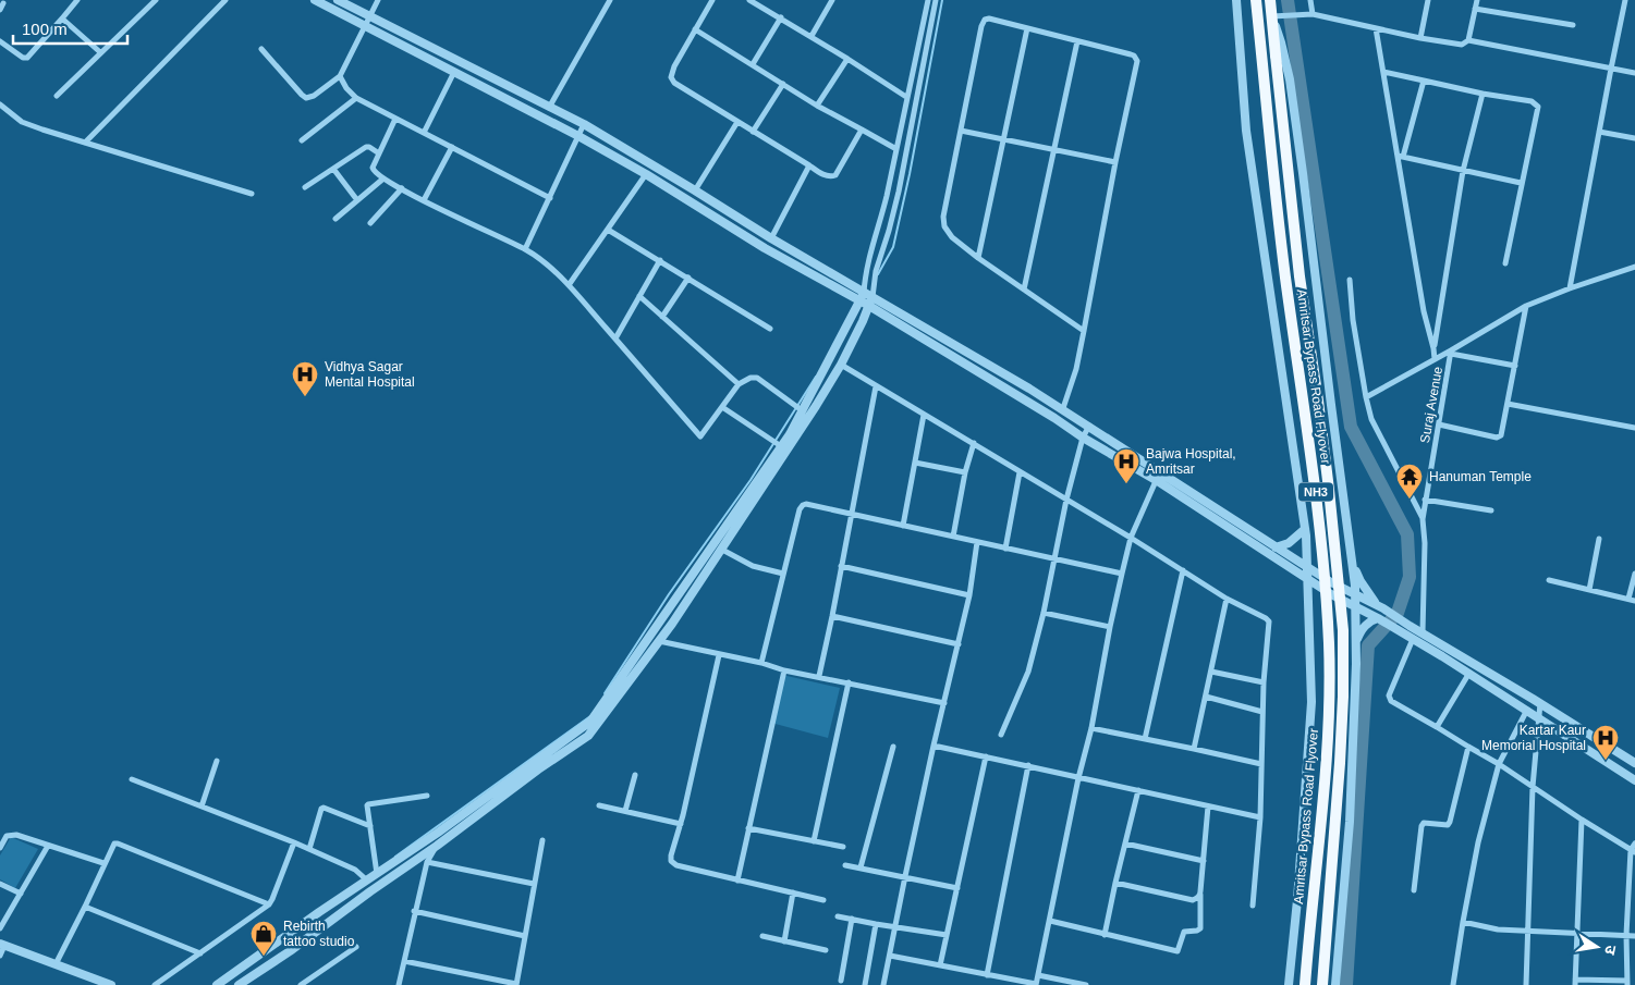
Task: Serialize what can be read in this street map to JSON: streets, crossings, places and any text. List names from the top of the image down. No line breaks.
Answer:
{"streets":{"highway":["Amritsar Bypass Road Flyover","NH3"],"street":["Suraj Avenue"]},"crossings":[["Amritsar Bypass Road Flyover","NH3"]],"places":{"hospital":["Vidhya Sagar Mental Hospital","Bajwa Hospital, Amritsar","Kartar Kaur Memorial Hospital"],"temple":["Hanuman Temple"],"shop":["Rebirth tattoo studio"]},"scale_bar":"100 m","north":"right"}
